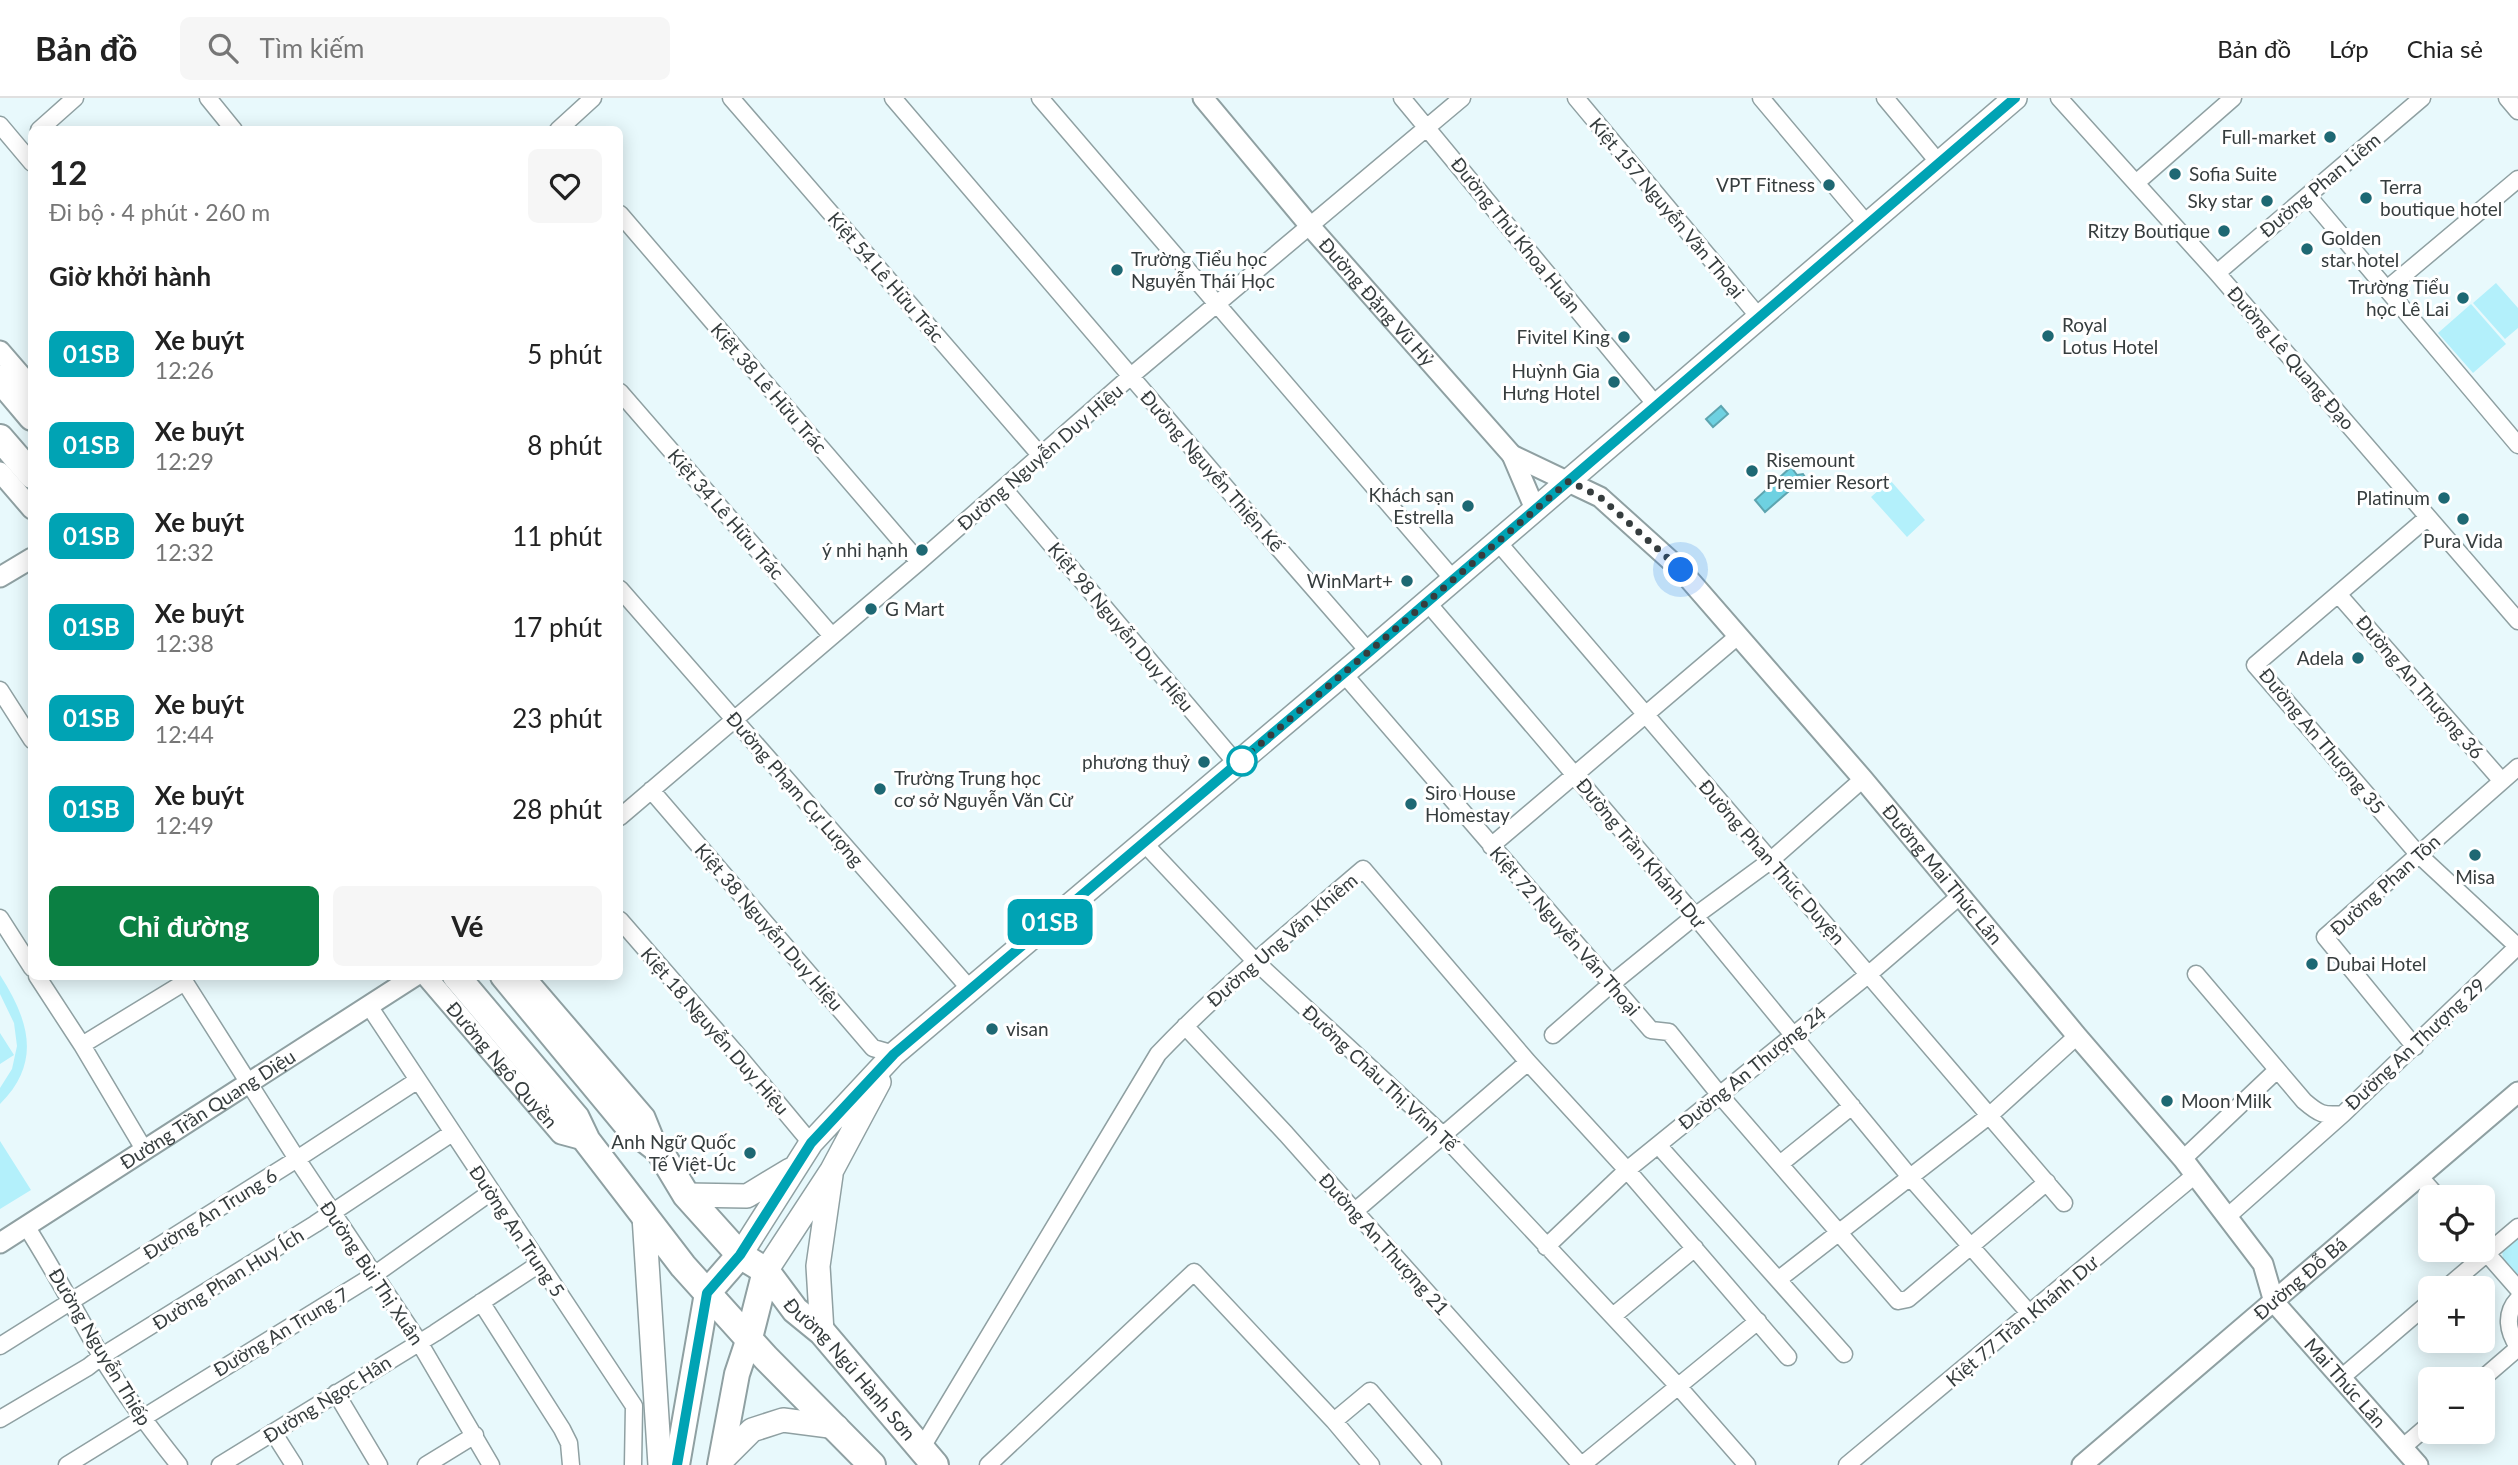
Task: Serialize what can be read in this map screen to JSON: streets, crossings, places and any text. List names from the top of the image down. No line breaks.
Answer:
{"streets":{"highway":["Đường Ngô Quyền","Đường Ngũ Hành Sơn"],"street":["Đường Phan Liêm","Kiệt 157 Nguyễn Văn Thoại","Đường Thủ Khoa Huân","Kiệt 54 Lê Hữu Trác","Đường Đặng Vũ Hỷ","Đường Lê Quang Đạo","Kiệt 38 Lê Hữu Trác","Đường Nguyễn Duy Hiệu","Đường Nguyễn Thiện Kế","Kiệt 34 Lê Hữu Trác","Kiệt 98 Nguyễn Duy Hiệu","Đường An Thượng 36","Đường An Thượng 35","Đường Phạm Cự Lượng","Đường Trần Khánh Dư","Đường Phan Thúc Duyện","Đường Mai Thúc Lân","Đường Phan Tôn","Kiệt 38 Nguyễn Duy Hiệu","Kiệt 72 Nguyễn Văn Thoại","Đường Ung Văn Khiêm","Kiệt 18 Nguyễn Duy Hiệu","Đường An Thượng 29","Đường An Thượng 24","Đường Châu Thị Vĩnh Tế","Đường Trần Quang Diệu","Đường An Trung 6","Đường An Trung 5","Đường An Thượng 21","Đường Bùi Thị Xuân","Đường Phan Huy Ích","Đường Đỗ Bá","Kiệt 77 Trần Khánh Dư","Đường An Trung 7","Đường Nguyễn Thiếp","Mai Thúc Lân","Đường Ngọc Hân"]},"crossings":[["Đường Phan Liêm","Đường Lê Quang Đạo"],["Đường Thủ Khoa Huân","Đường Nguyễn Duy Hiệu"],["Kiệt 54 Lê Hữu Trác","Đường Nguyễn Duy Hiệu"],["Đường Đặng Vũ Hỷ","Đường Nguyễn Duy Hiệu"],["Đường Đặng Vũ Hỷ","Đường Mai Thúc Lân"],["Đường Lê Quang Đạo","Đường An Thượng 35"],["Kiệt 38 Lê Hữu Trác","Đường Nguyễn Duy Hiệu"],["Đường Nguyễn Duy Hiệu","Đường Nguyễn Thiện Kế"],["Đường Nguyễn Duy Hiệu","Kiệt 34 Lê Hữu Trác"],["Đường Nguyễn Duy Hiệu","Kiệt 98 Nguyễn Duy Hiệu"],["Đường Nguyễn Duy Hiệu","Đường Phạm Cự Lượng"],["Đường Nguyễn Duy Hiệu","Kiệt 38 Nguyễn Duy Hiệu"],["Đường An Thượng 36","Đường An Thượng 35"],["Đường An Thượng 36","Đường Phan Tôn"],["Đường An Thượng 35","Đường Phan Tôn"],["Đường An Thượng 35","Đường An Thượng 29"],["Đường Trần Khánh Dư","Kiệt 72 Nguyễn Văn Thoại"],["Đường Trần Khánh Dư","Đường An Thượng 24"],["Đường Trần Khánh Dư","Kiệt 77 Trần Khánh Dư"],["Đường Phan Thúc Duyện","Đường An Thượng 24"],["Đường Mai Thúc Lân","Đường An Thượng 24"],["Đường Mai Thúc Lân","Đường Đỗ Bá"],["Đường Mai Thúc Lân","Kiệt 77 Trần Khánh Dư"],["Đường Mai Thúc Lân","Mai Thúc Lân"],["Đường Phan Tôn","Đường An Thượng 29"],["Kiệt 72 Nguyễn Văn Thoại","Đường An Thượng 24"],["Đường Ung Văn Khiêm","Đường An Thượng 24"],["Đường Ung Văn Khiêm","Đường Châu Thị Vĩnh Tế"],["Đường Ung Văn Khiêm","Đường An Thượng 21"],["Đường Ung Văn Khiêm","Đường Ngũ Hành Sơn"],["Đường An Thượng 29","Kiệt 77 Trần Khánh Dư"],["Đường An Thượng 24","Đường Châu Thị Vĩnh Tế"],["Đường Trần Quang Diệu","Đường An Trung 5"],["Đường Trần Quang Diệu","Đường Bùi Thị Xuân"],["Đường Trần Quang Diệu","Đường Nguyễn Thiếp"],["Đường An Trung 6","Đường An Trung 5"],["Đường An Trung 6","Đường Bùi Thị Xuân"],["Đường An Trung 6","Đường Nguyễn Thiếp"],["Đường An Trung 5","Đường Phan Huy Ích"],["Đường An Trung 5","Đường An Trung 7"],["Đường An Trung 5","Đường Ngọc Hân"],["Đường Bùi Thị Xuân","Đường Phan Huy Ích"],["Đường Bùi Thị Xuân","Đường An Trung 7"],["Đường Bùi Thị Xuân","Đường Ngọc Hân"],["Đường Phan Huy Ích","Đường Nguyễn Thiếp"],["Đường Đỗ Bá","Mai Thúc Lân"],["Đường An Trung 7","Đường Nguyễn Thiếp"]],"places":["Full-market","Sofia Suite","VPT Fitness","Terra boutique hotel","Sky star","Ritzy Boutique","Golden star hotel","Trường Tiểu học Nguyễn Thái Học","Trường Tiểu học Lê Lai","Royal Lotus Hotel","Fivitel King","Huỳnh Gia Hưng Hotel","Risemount Premier Resort","Platinum","Khách sạn Estrella","Pura Vida","ý nhi hạnh","WinMart+","G Mart","Adela","phương thuỷ","Trường Trung học cơ sở Nguyễn Văn Cừ","Siro House Homestay","Misa","Dubai Hotel","visan","Moon Milk","Anh Ngữ Quốc Tế Việt-Úc"],"lines":["bus line 01SB"],"page":{"header":"Bản đồ","search":"Tìm kiếm","nav":["Bản đồ","Lớp","Chia sẻ"],"on_map":"01SB","heading":[["12","Đi bộ · 4 phút · 260 m"],"Giờ khởi hành"],"list":[{"mark":"01SB","name":"Xe buýt","note":"12:26","value":"5 phút"},{"mark":"01SB","name":"Xe buýt","note":"12:29","value":"8 phút"},{"mark":"01SB","name":"Xe buýt","note":"12:32","value":"11 phút"},{"mark":"01SB","name":"Xe buýt","note":"12:38","value":"17 phút"},{"mark":"01SB","name":"Xe buýt","note":"12:44","value":"23 phút"},{"mark":"01SB","name":"Xe buýt","note":"12:49","value":"28 phút"}],"buttons":["Chỉ đường","Vé"],"map_buttons":["+","−"]}}
